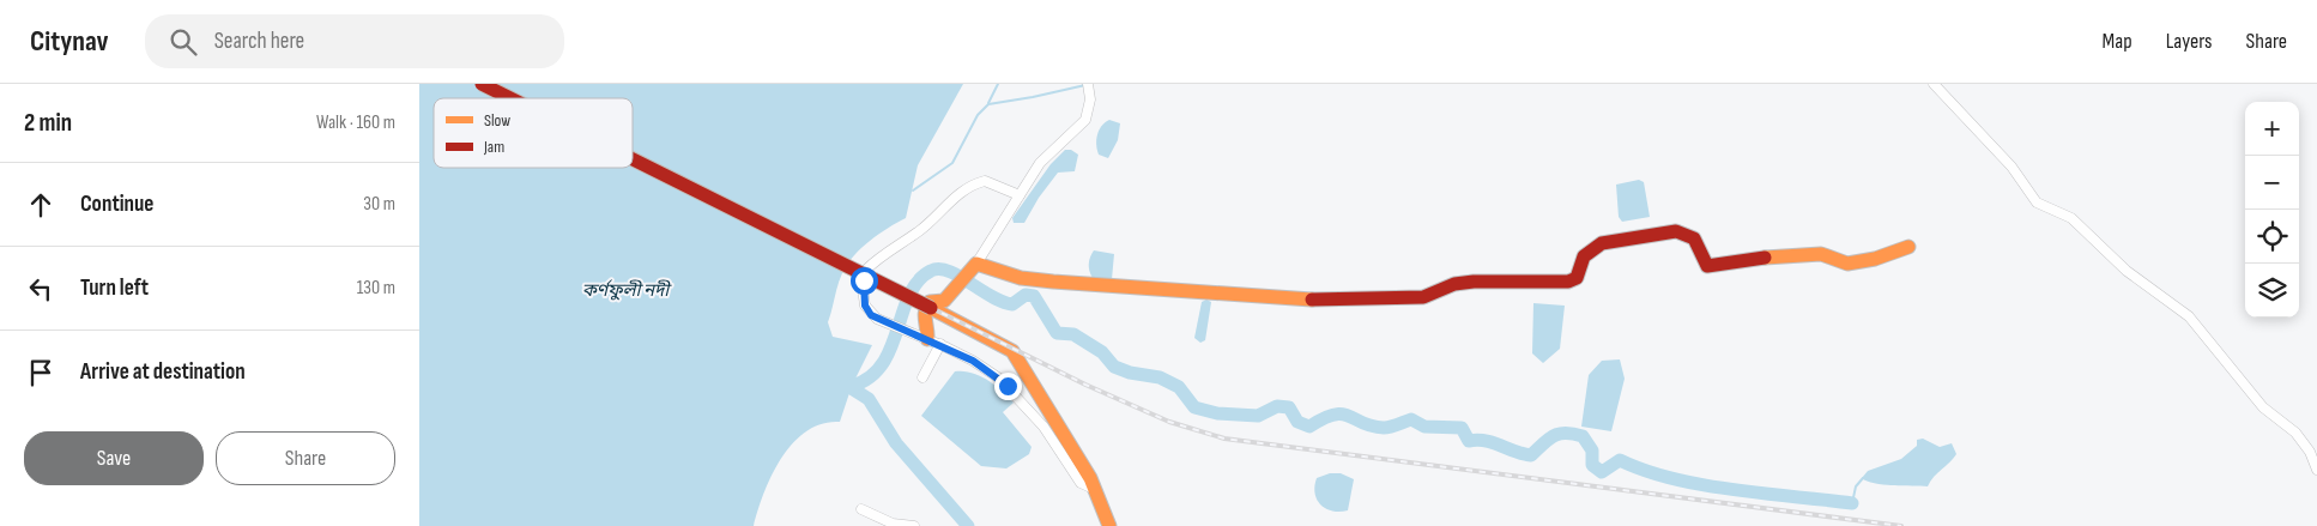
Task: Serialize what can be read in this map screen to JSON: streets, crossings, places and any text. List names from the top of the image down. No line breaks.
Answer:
{"water":["কর্ণফুলী নদী"],"legend":["Slow","Jam"],"page":{"header":"Citynav","search":"Search here","nav":["Map","Layers","Share"],"heading":["2 min","Walk · 160 m"],"map_buttons":["+","−"],"list":[["Continue","30 m"],["Turn left","130 m"],"Arrive at destination"],"buttons":["Save","Share"]}}
